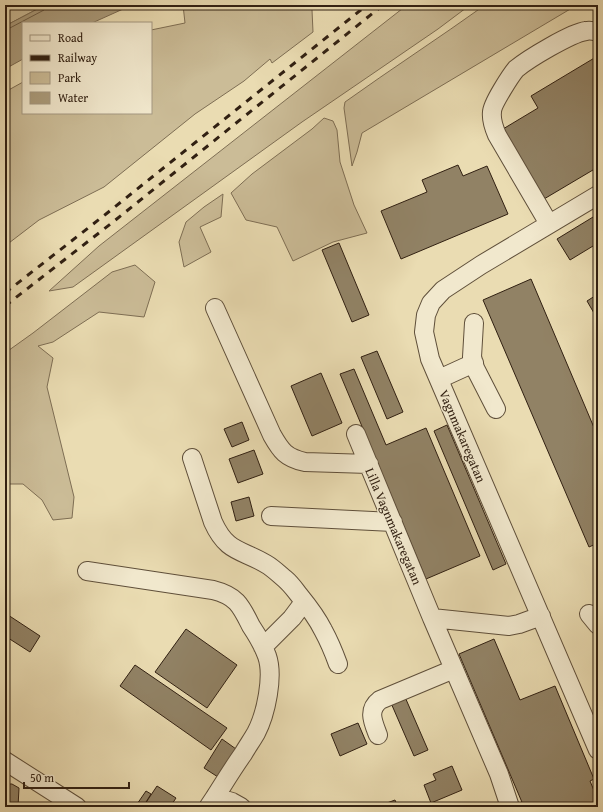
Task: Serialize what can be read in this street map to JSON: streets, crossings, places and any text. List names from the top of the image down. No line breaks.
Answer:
{"streets":{"street":["Vagnmakaregatan","Lilla Vagnmakaregatan"]},"legend":["Road","Railway","Park","Water"],"scale_bar":"50 m"}
